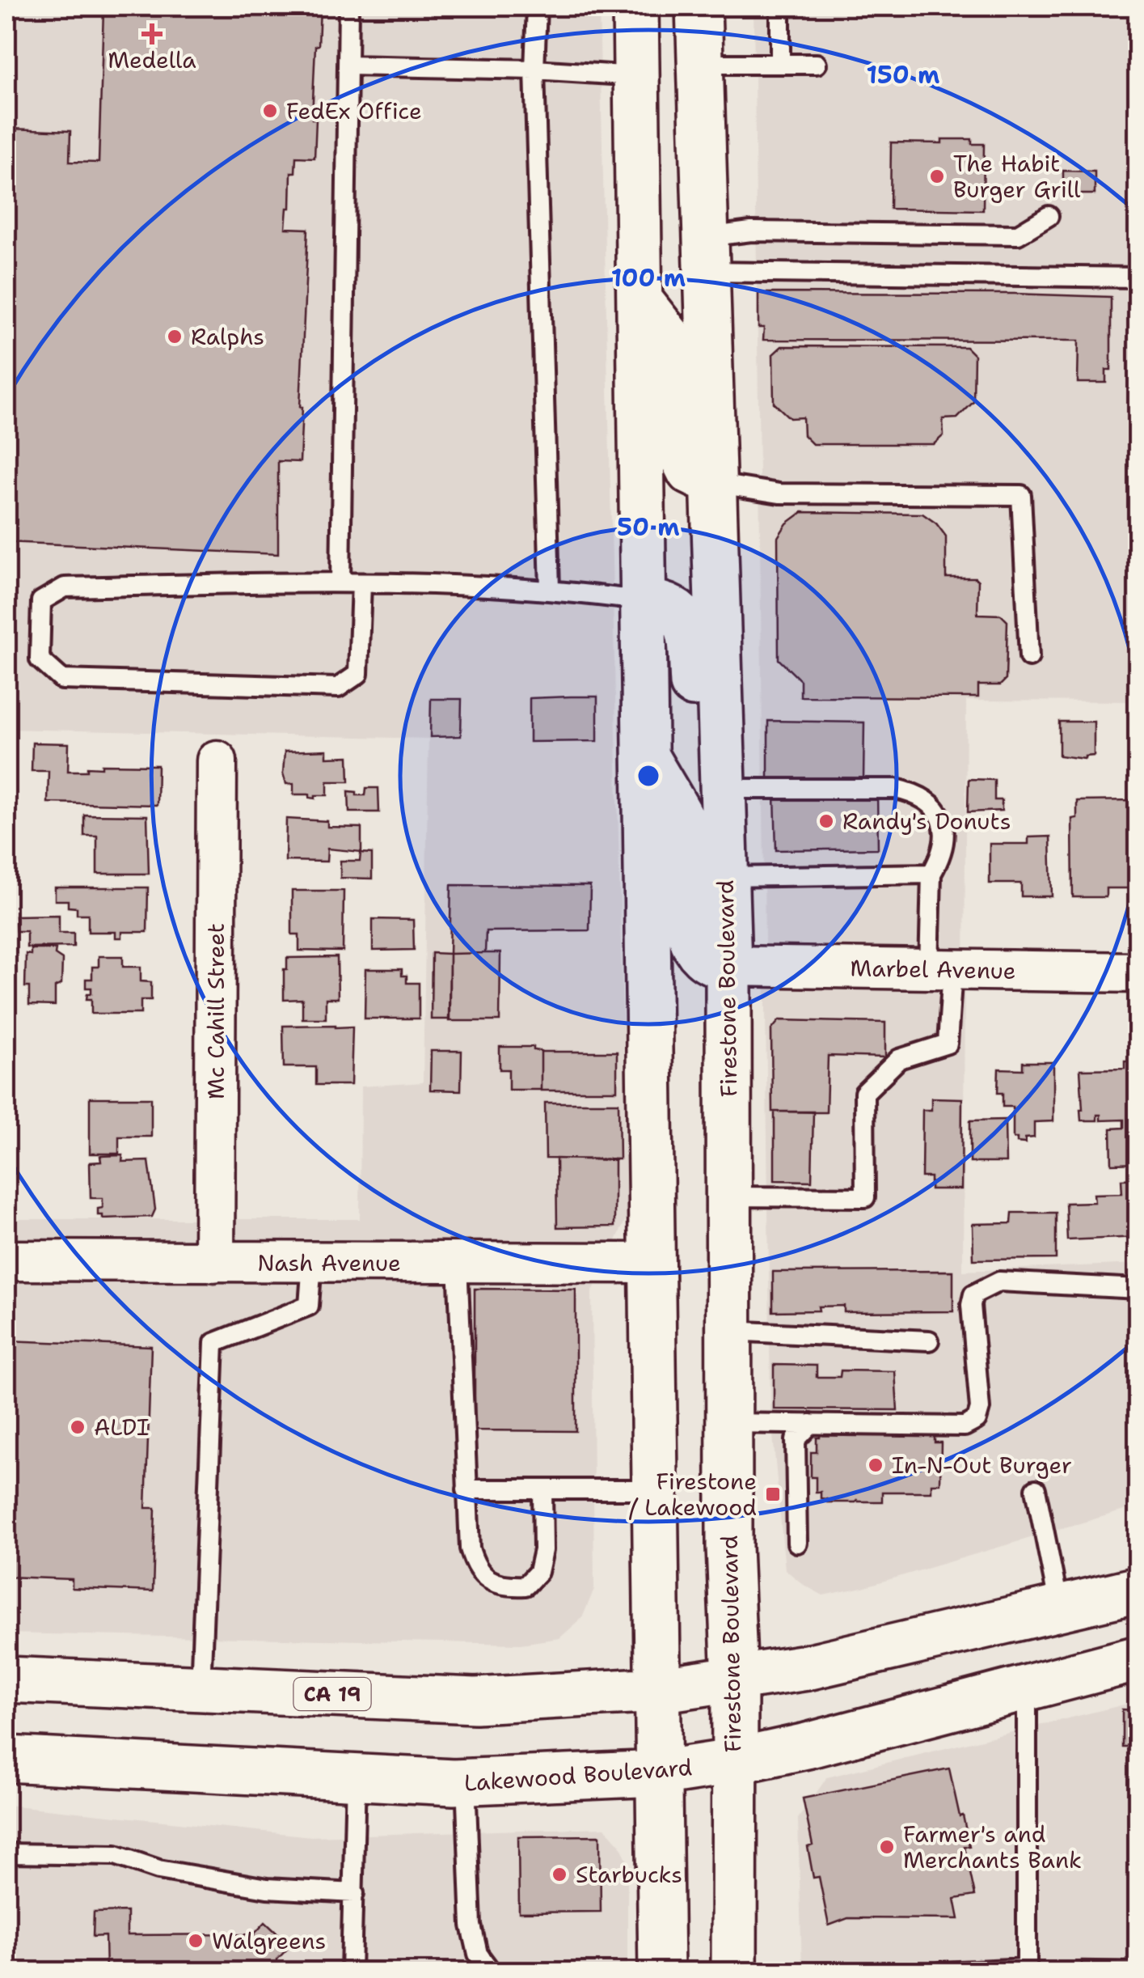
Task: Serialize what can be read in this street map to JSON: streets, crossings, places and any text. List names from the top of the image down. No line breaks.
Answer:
{"streets":{"main road":["Firestone Boulevard","CA 19","Lakewood Boulevard"],"street":["Marbel Avenue","Mc Cahill Street","Nash Avenue"]},"crossings":[["Marbel Avenue","Firestone Boulevard"],["Firestone Boulevard","Lakewood Boulevard"],["Mc Cahill Street","Nash Avenue"]],"places":{"health":["Medella"],"other":["FedEx Office","The Habit Burger Grill","Ralphs","Randy's Donuts","ALDI","In-N-Out Burger","Farmer's and Merchants Bank","Starbucks","Walgreens"],"transit":["Firestone / Lakewood"]},"rings":["150 m","100 m","50 m"]}
